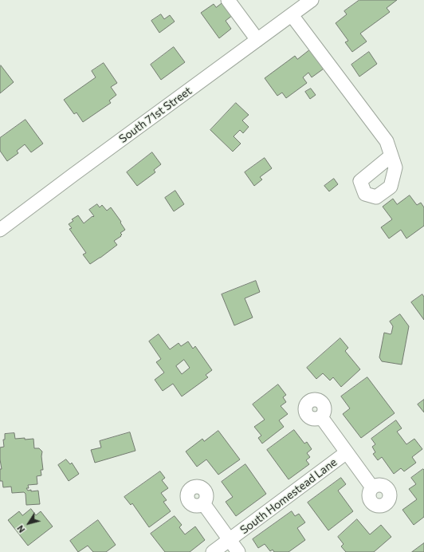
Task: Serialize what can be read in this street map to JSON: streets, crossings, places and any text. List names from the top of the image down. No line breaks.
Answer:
{"streets":{"street":["South 71st Street","South Homestead Lane"]},"north":"bottom left"}
